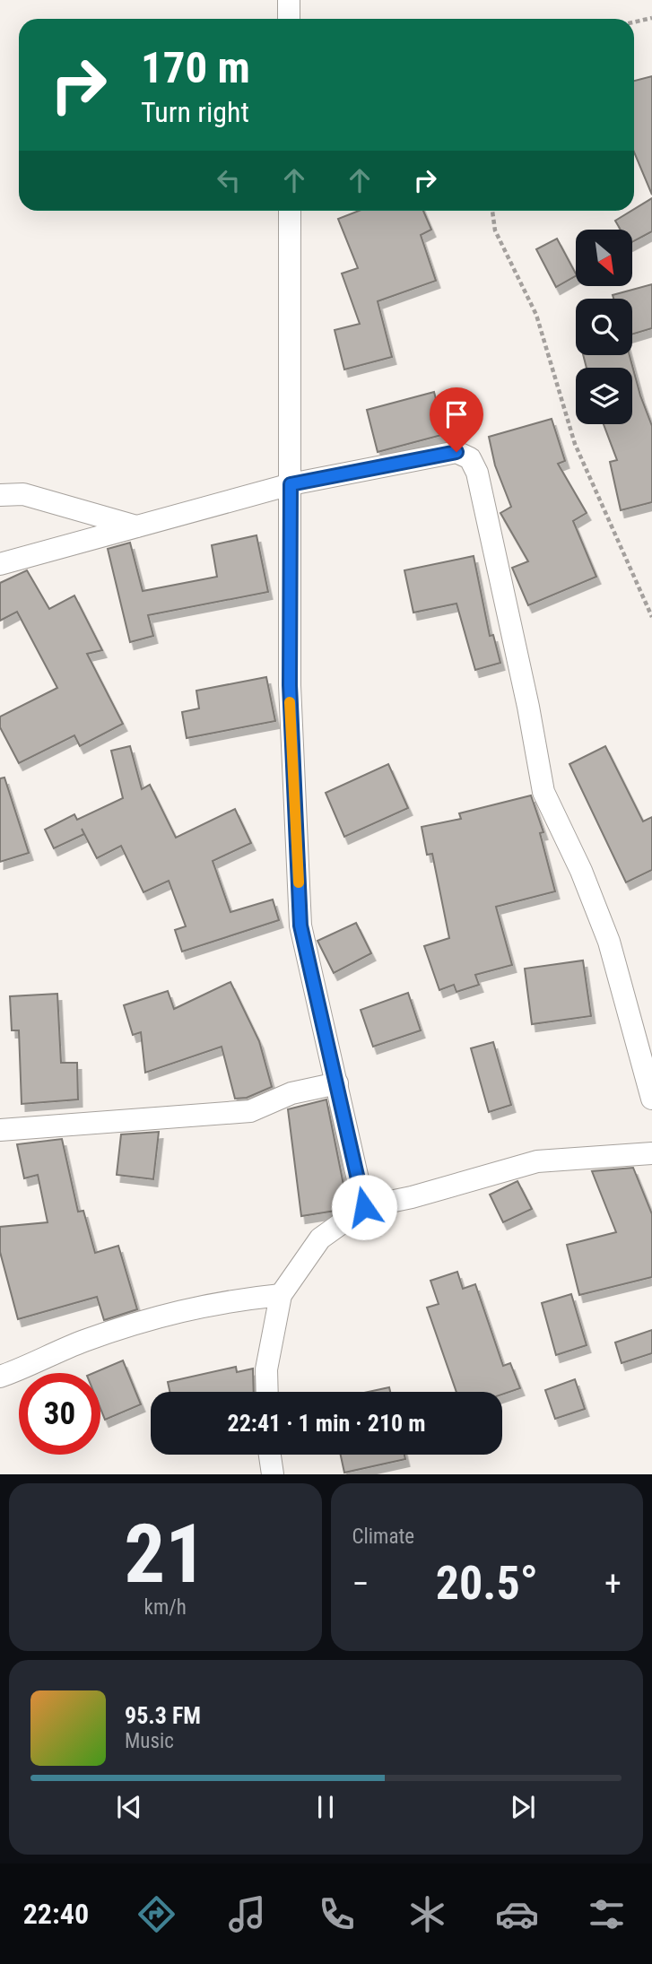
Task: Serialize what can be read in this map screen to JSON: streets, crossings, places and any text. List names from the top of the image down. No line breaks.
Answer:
{"north":"bottom right","page":{"turn":["170 m","Turn right"],"limit":"30","trip":"22:41 · 1 min · 210 m","tile":[["21","km/h"],"Climate"],"heat":["−","20.5°","+"],"song":["95.3 FM","Music"],"tabs":"22:40"}}
